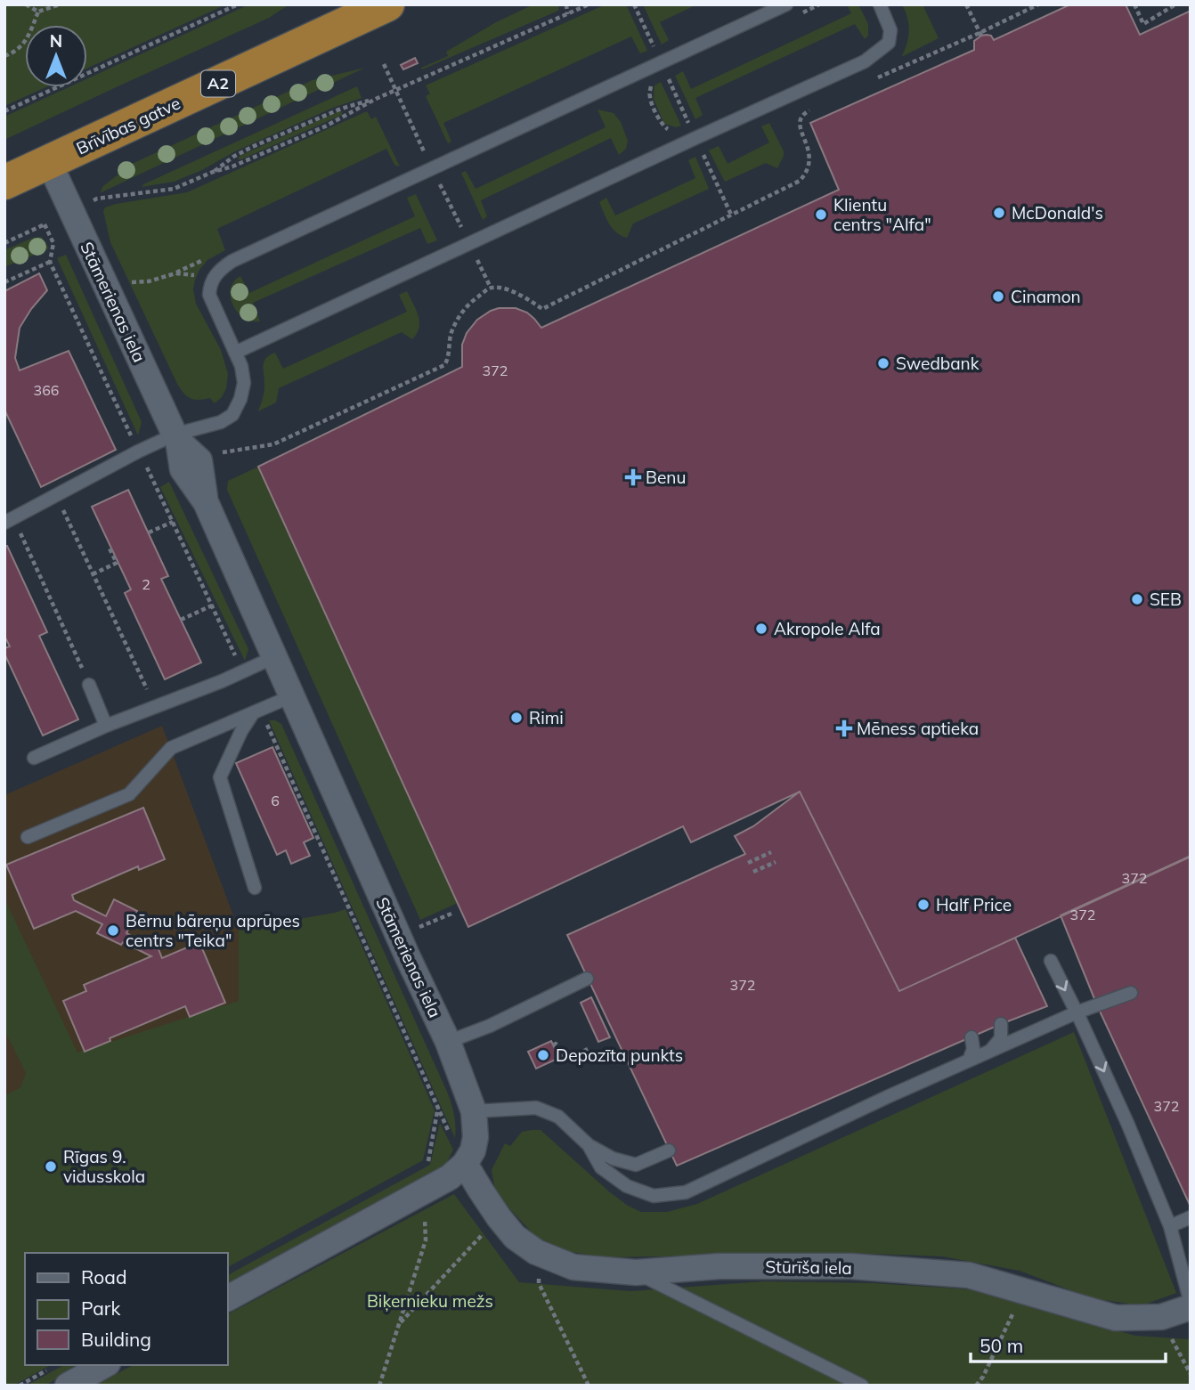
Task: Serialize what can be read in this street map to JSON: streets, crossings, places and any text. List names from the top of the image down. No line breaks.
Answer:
{"streets":{"highway":["A2","Brīvības gatve"],"street":["Stāmerienas iela","Stūrīša iela"]},"crossings":[["Brīvības gatve","Stāmerienas iela"],["Stāmerienas iela","Stūrīša iela"]],"parks":["Biķernieku mežs"],"places":{"other":["McDonald's","Klientu centrs \"Alfa\"","Cinamon","Swedbank","SEB","Akropole Alfa","Rimi","Half Price","Bērnu bāreņu aprūpes centrs \"Teika\"","Depozīta punkts","Rīgas 9. vidusskola"],"health":["Benu","Mēness aptieka"]},"house_numbers":["372","366","2","6","372","372","372","372"],"legend":["Road","Park","Building"],"scale_bar":"50 m","north":"top"}
